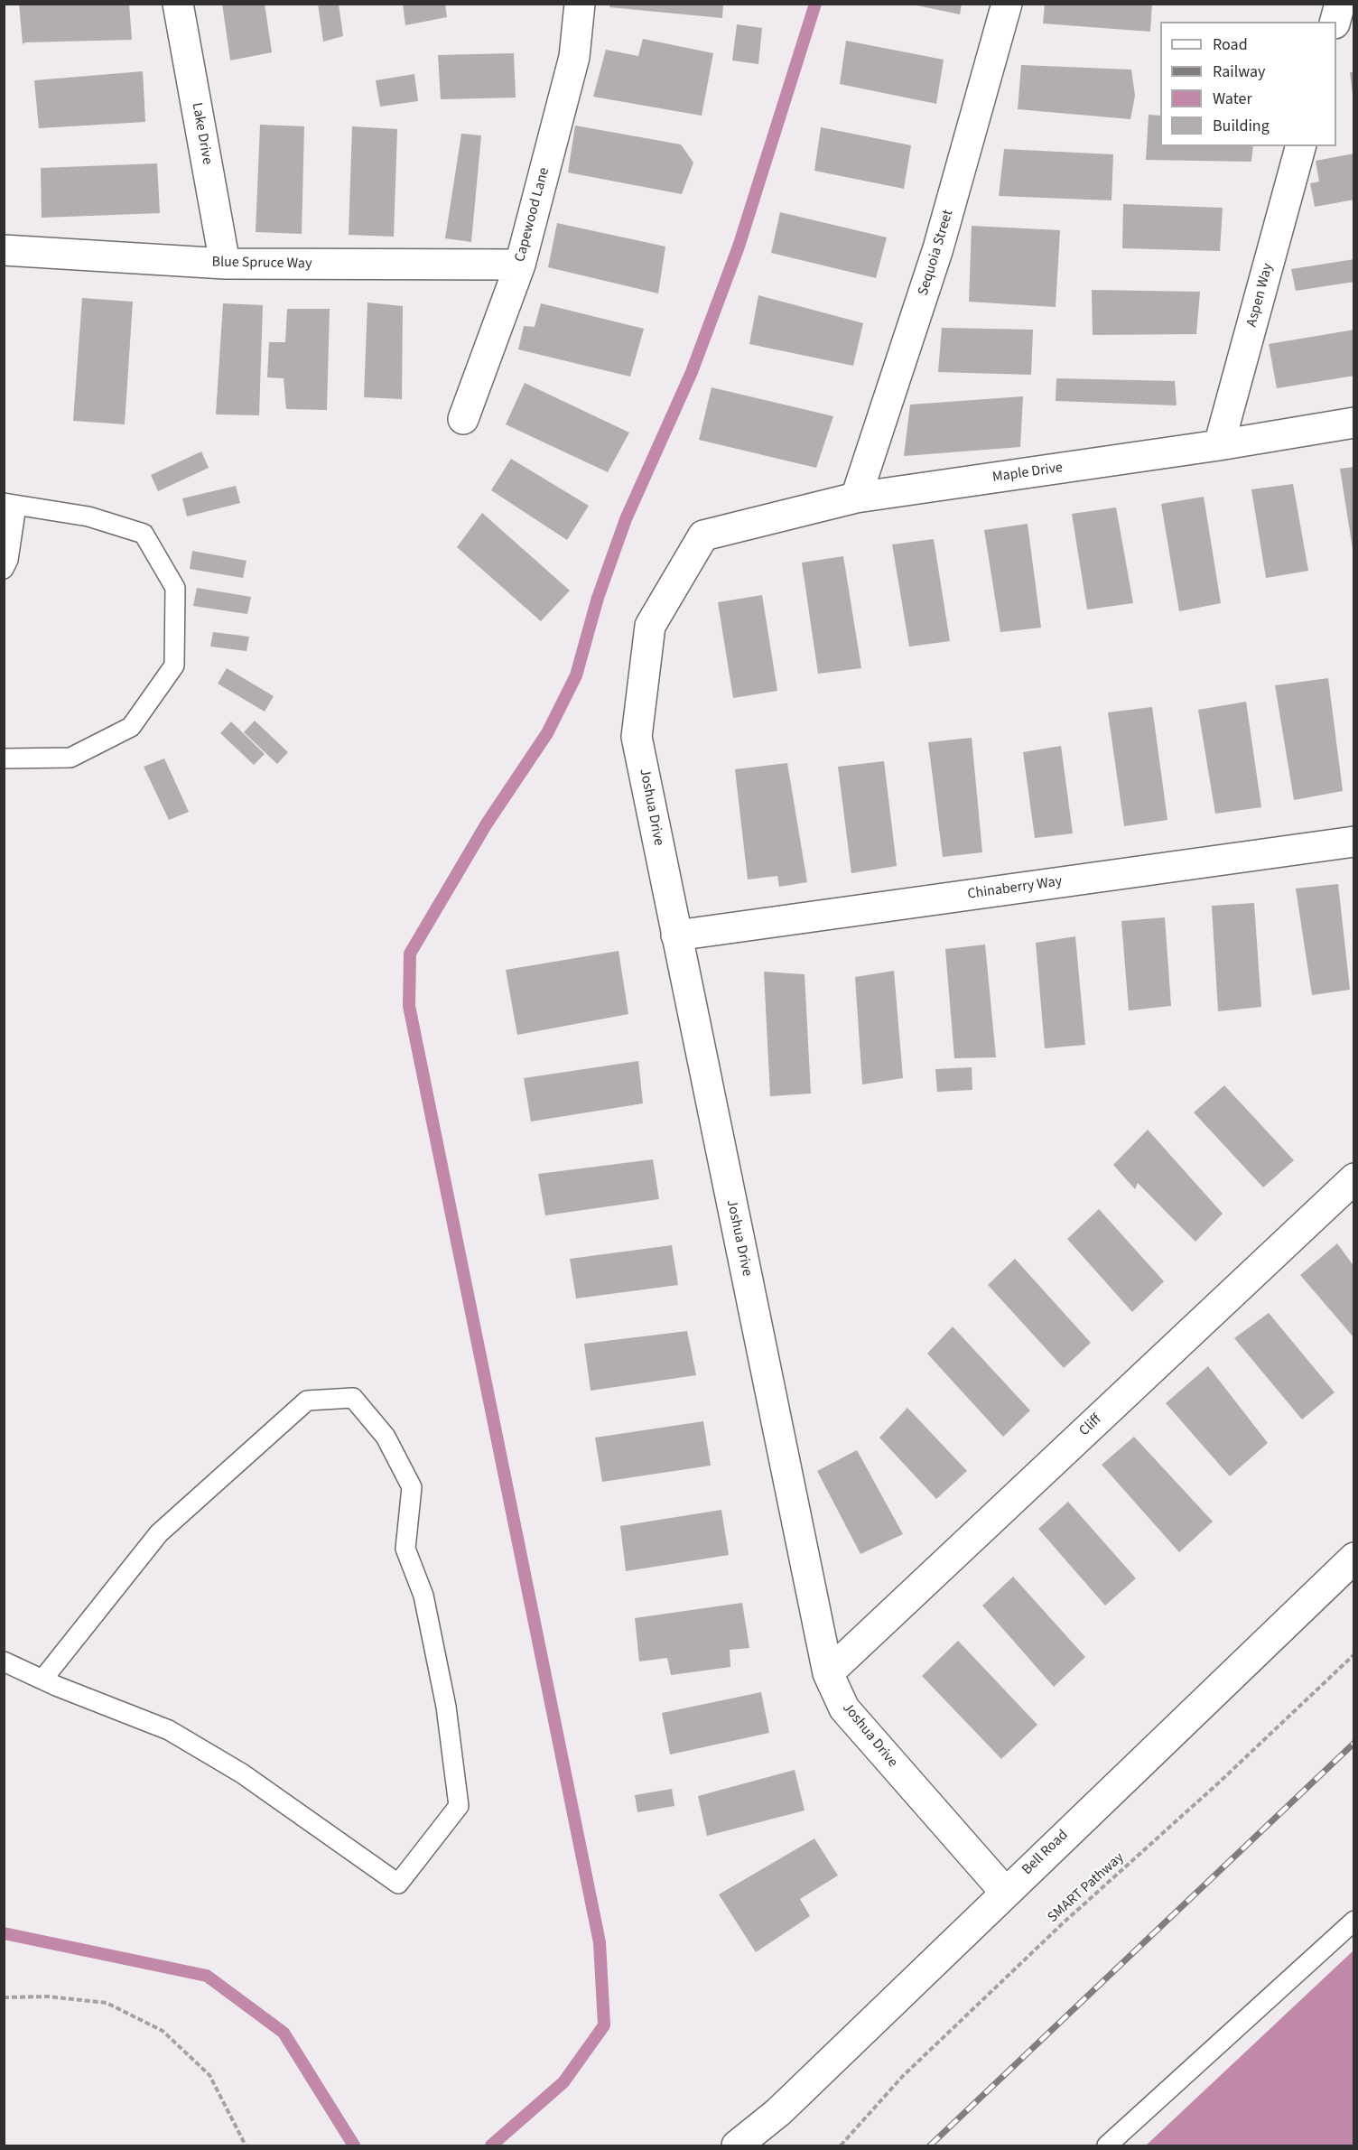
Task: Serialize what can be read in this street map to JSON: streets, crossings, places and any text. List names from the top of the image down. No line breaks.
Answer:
{"streets":{"street":["Lake Drive","Capewood Lane","Sequoia Street","Blue Spruce Way","Aspen Way","Maple Drive","Joshua Drive","Chinaberry Way","Cliff","Bell Road"],"path":["SMART Pathway"]},"crossings":[["Lake Drive","Blue Spruce Way"],["Capewood Lane","Blue Spruce Way"],["Sequoia Street","Maple Drive"],["Aspen Way","Maple Drive"],["Maple Drive","Joshua Drive"],["Joshua Drive","Chinaberry Way"],["Joshua Drive","Cliff"],["Joshua Drive","Bell Road"]],"legend":["Road","Railway","Water","Building"]}
